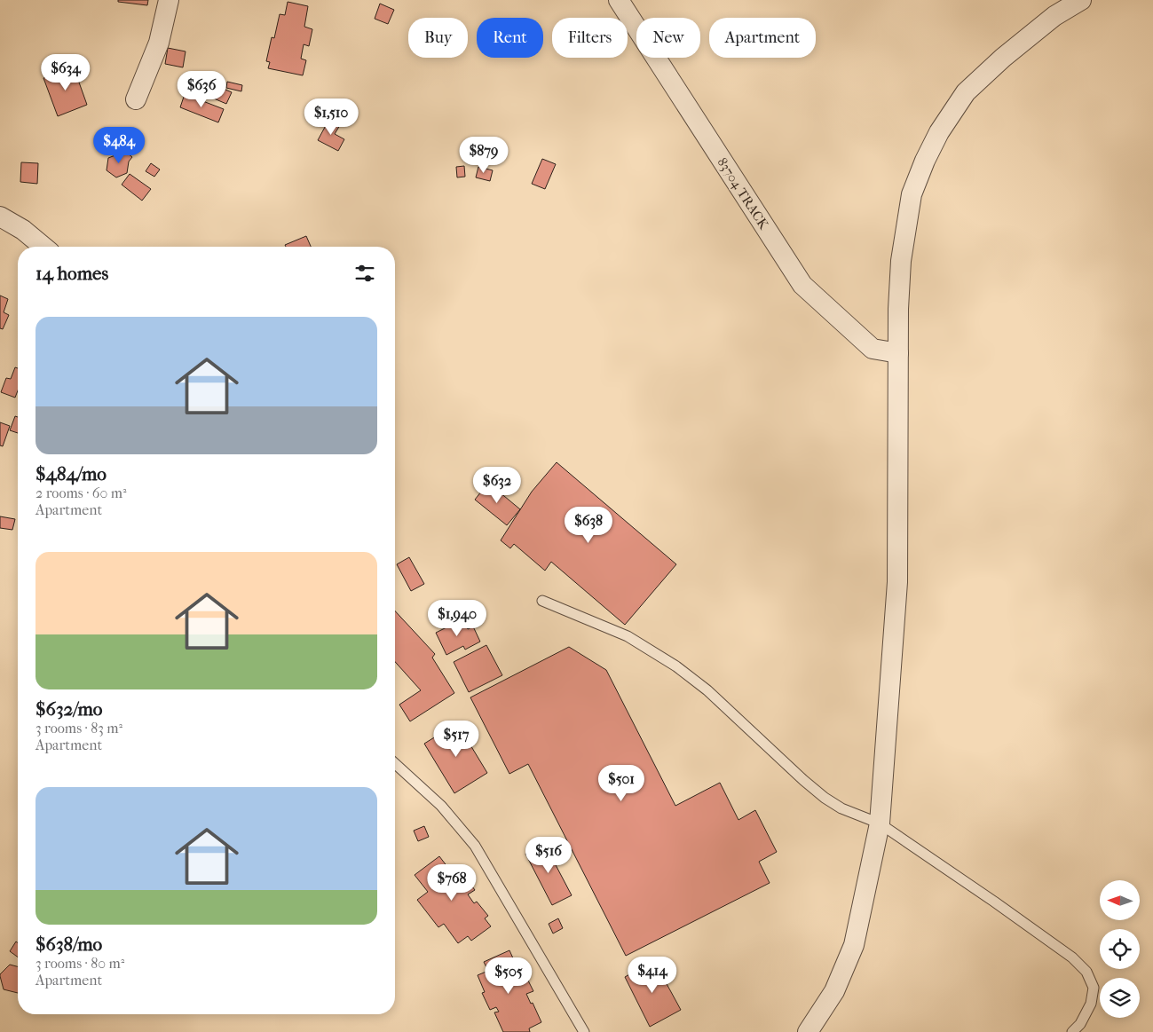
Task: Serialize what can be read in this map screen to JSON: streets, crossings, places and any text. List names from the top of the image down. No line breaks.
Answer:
{"streets":{"street":["83704 TRACK"]},"north":"left","page":{"chip":["Buy","Rent","Filters","New","Apartment"],"price":["$634","$636","$1,510","$484","$879","$632","$638","$1,940","$517","$501","$516","$768","$414","$505"],"heading":"14 homes","list":[{"name":"$484/mo","note":"2 rooms · 60 m² · Apartment"},{"name":"$632/mo","note":"3 rooms · 83 m² · Apartment"},{"name":"$638/mo","note":"3 rooms · 80 m² · Apartment"}]}}
